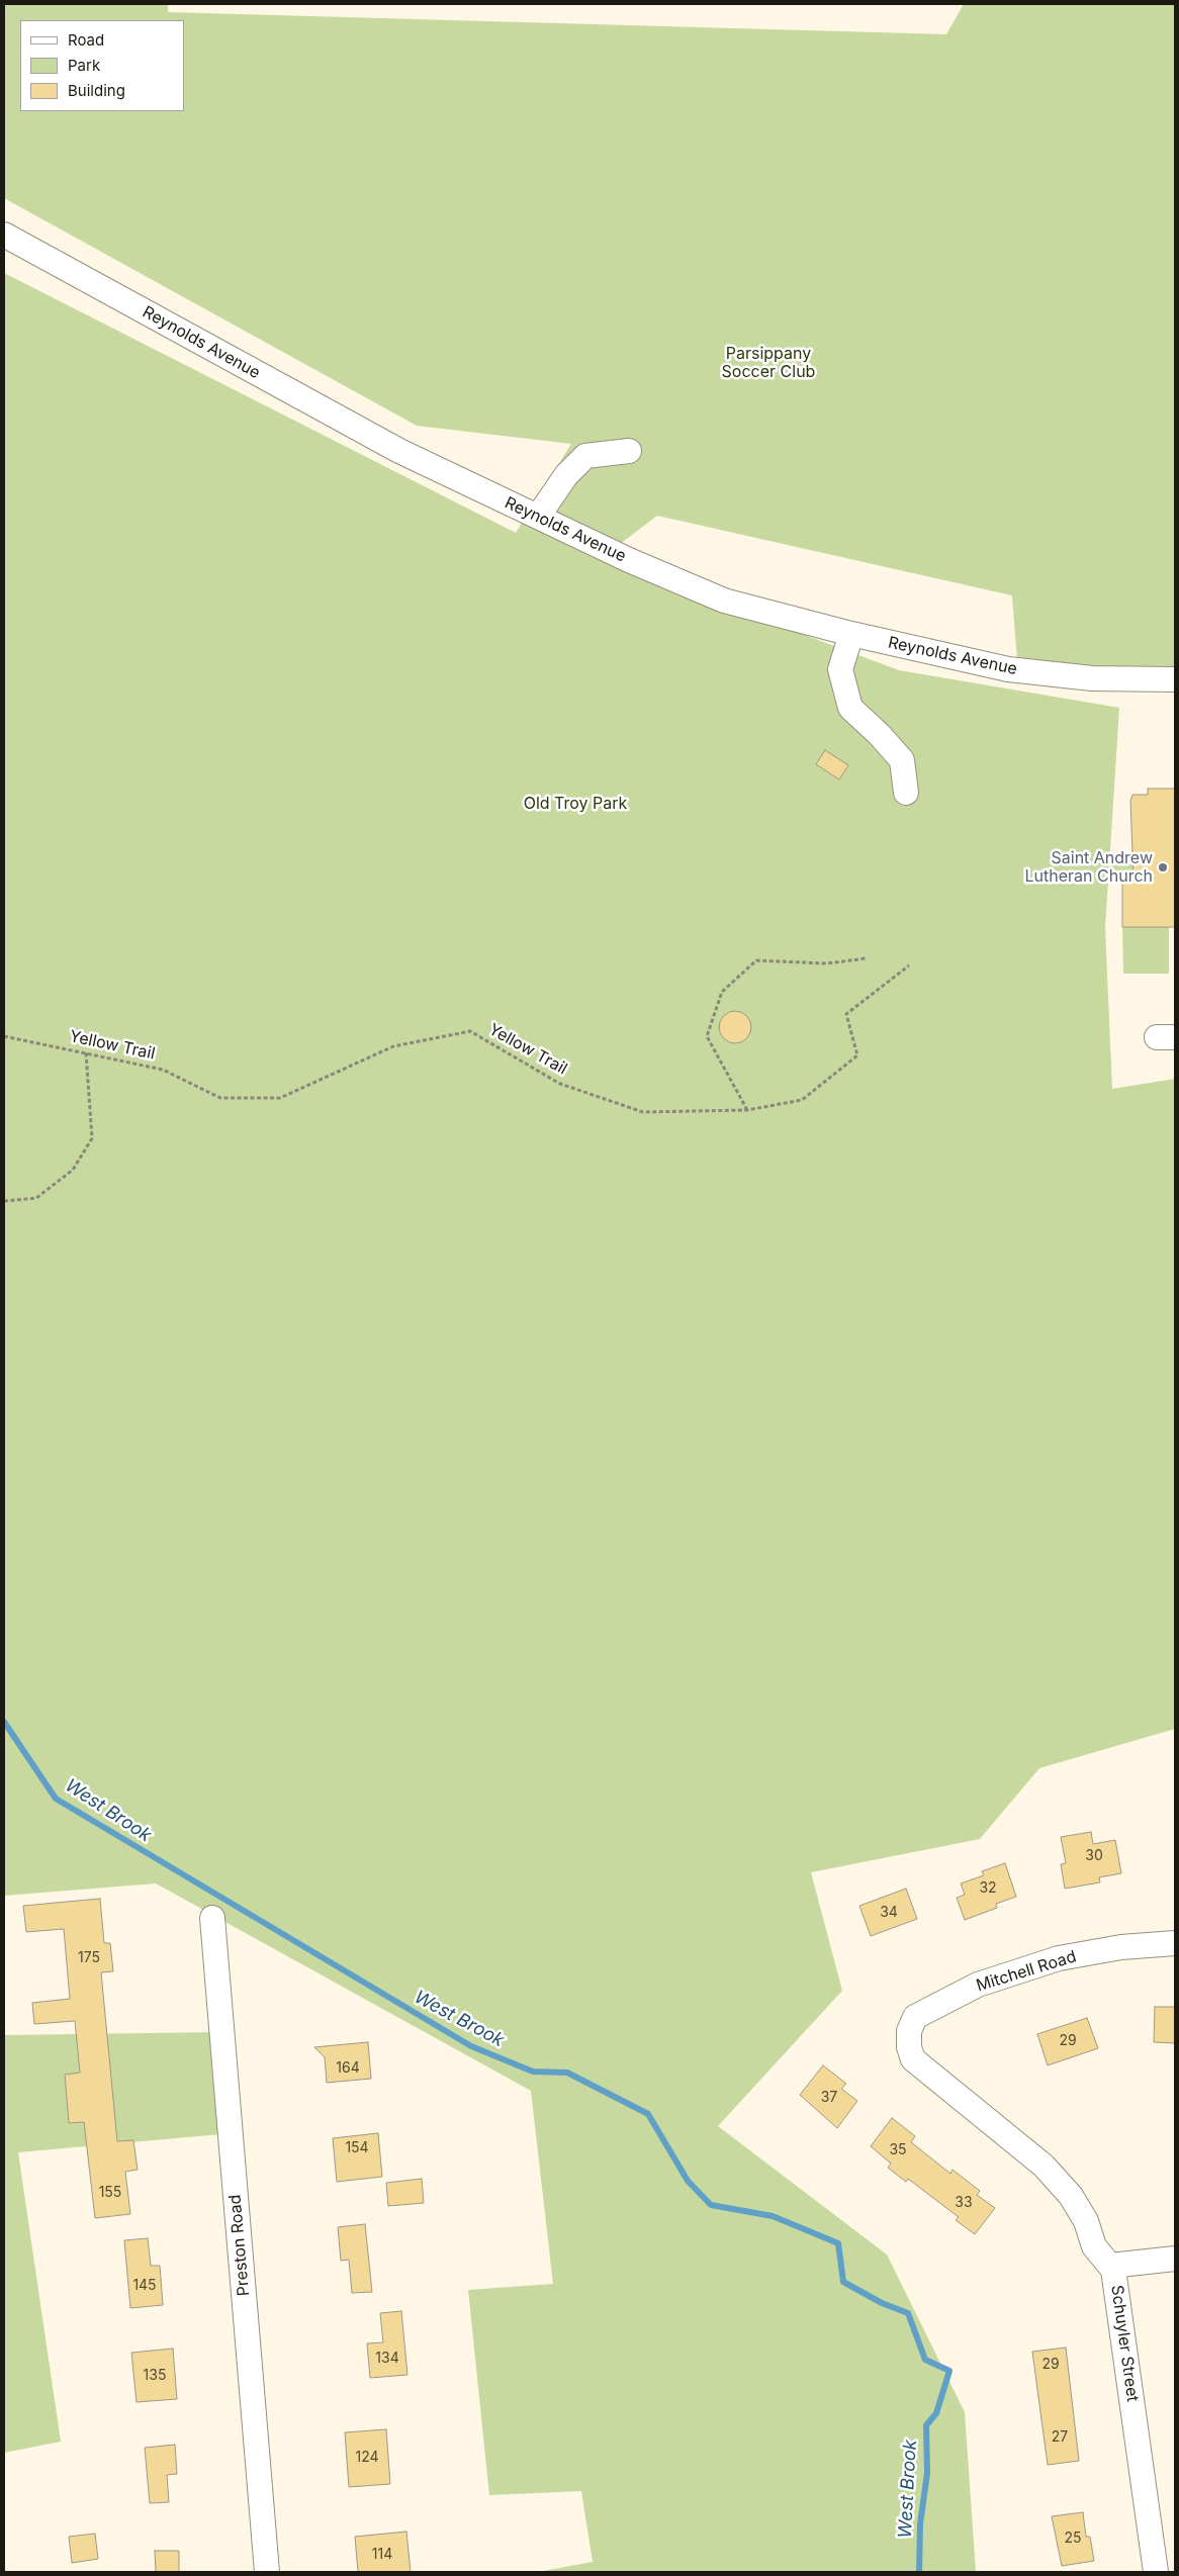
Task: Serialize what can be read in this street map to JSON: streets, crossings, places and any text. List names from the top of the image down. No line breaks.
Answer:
{"streets":{"street":["Reynolds Avenue","Mitchell Road","Preston Road","Schuyler Street"],"path":["Yellow Trail"]},"crossings":[["Mitchell Road","Schuyler Street"]],"water":["West Brook"],"parks":["Parsippany Soccer Club","Old Troy Park"],"places":["Saint Andrew Lutheran Church"],"house_numbers":["30","32","34","175","29","164","37","154","35","155","33","145","134","29","135","27","124","25","114"],"legend":["Road","Park","Building"]}
